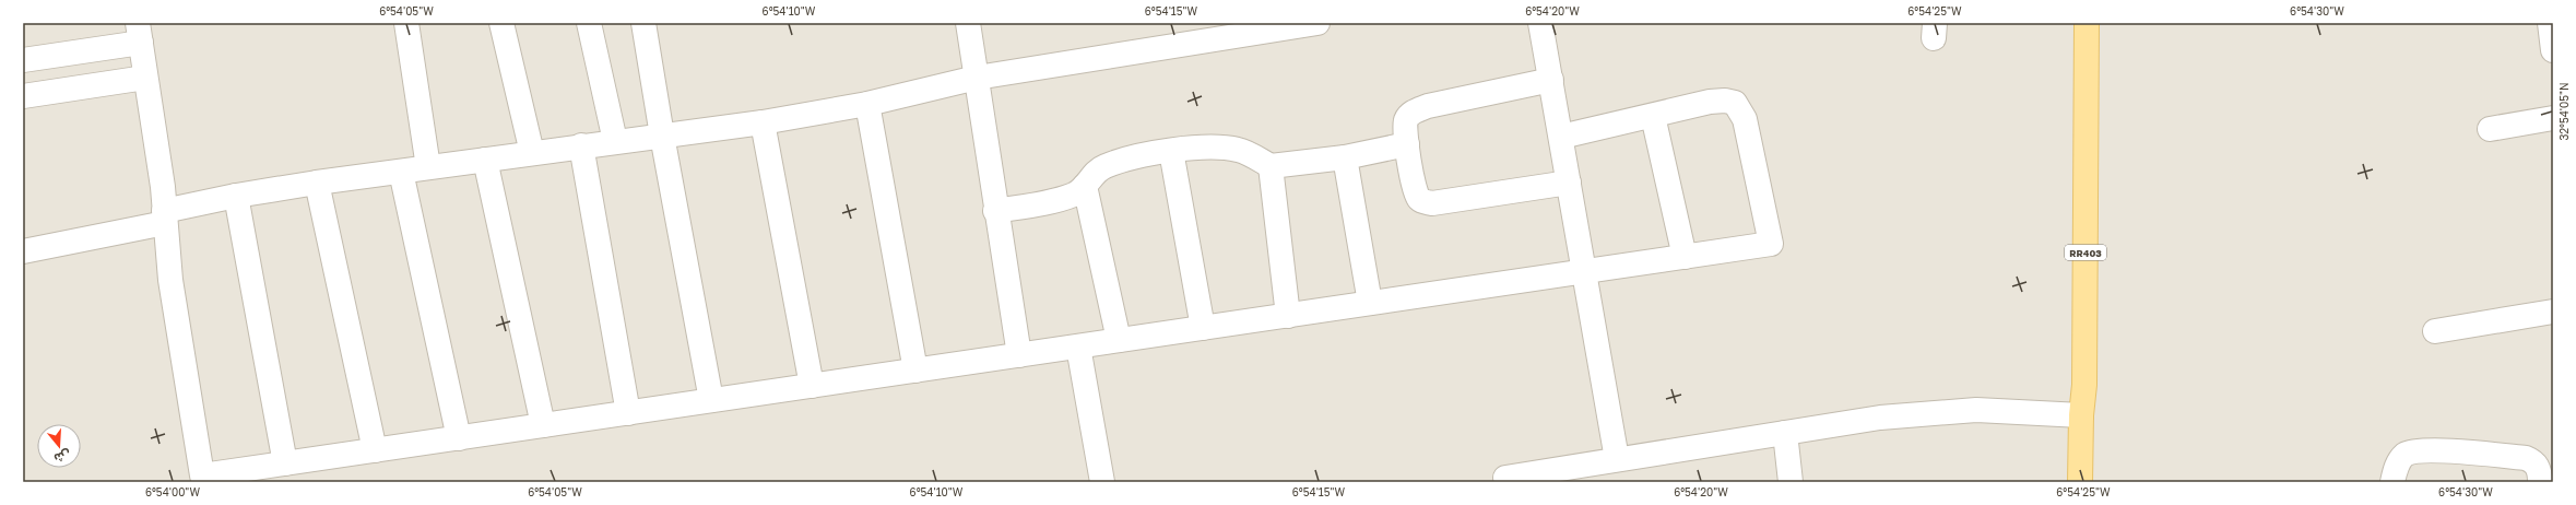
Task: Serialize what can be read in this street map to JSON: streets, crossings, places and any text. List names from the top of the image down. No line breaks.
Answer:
{"streets":{"main road":["RR403"]},"north":"bottom","coordinates":["6°54'05\"W","6°54'10\"W","6°54'15\"W","6°54'20\"W","6°54'25\"W","6°54'30\"W","32°54'05\"N","6°54'00\"W"]}
